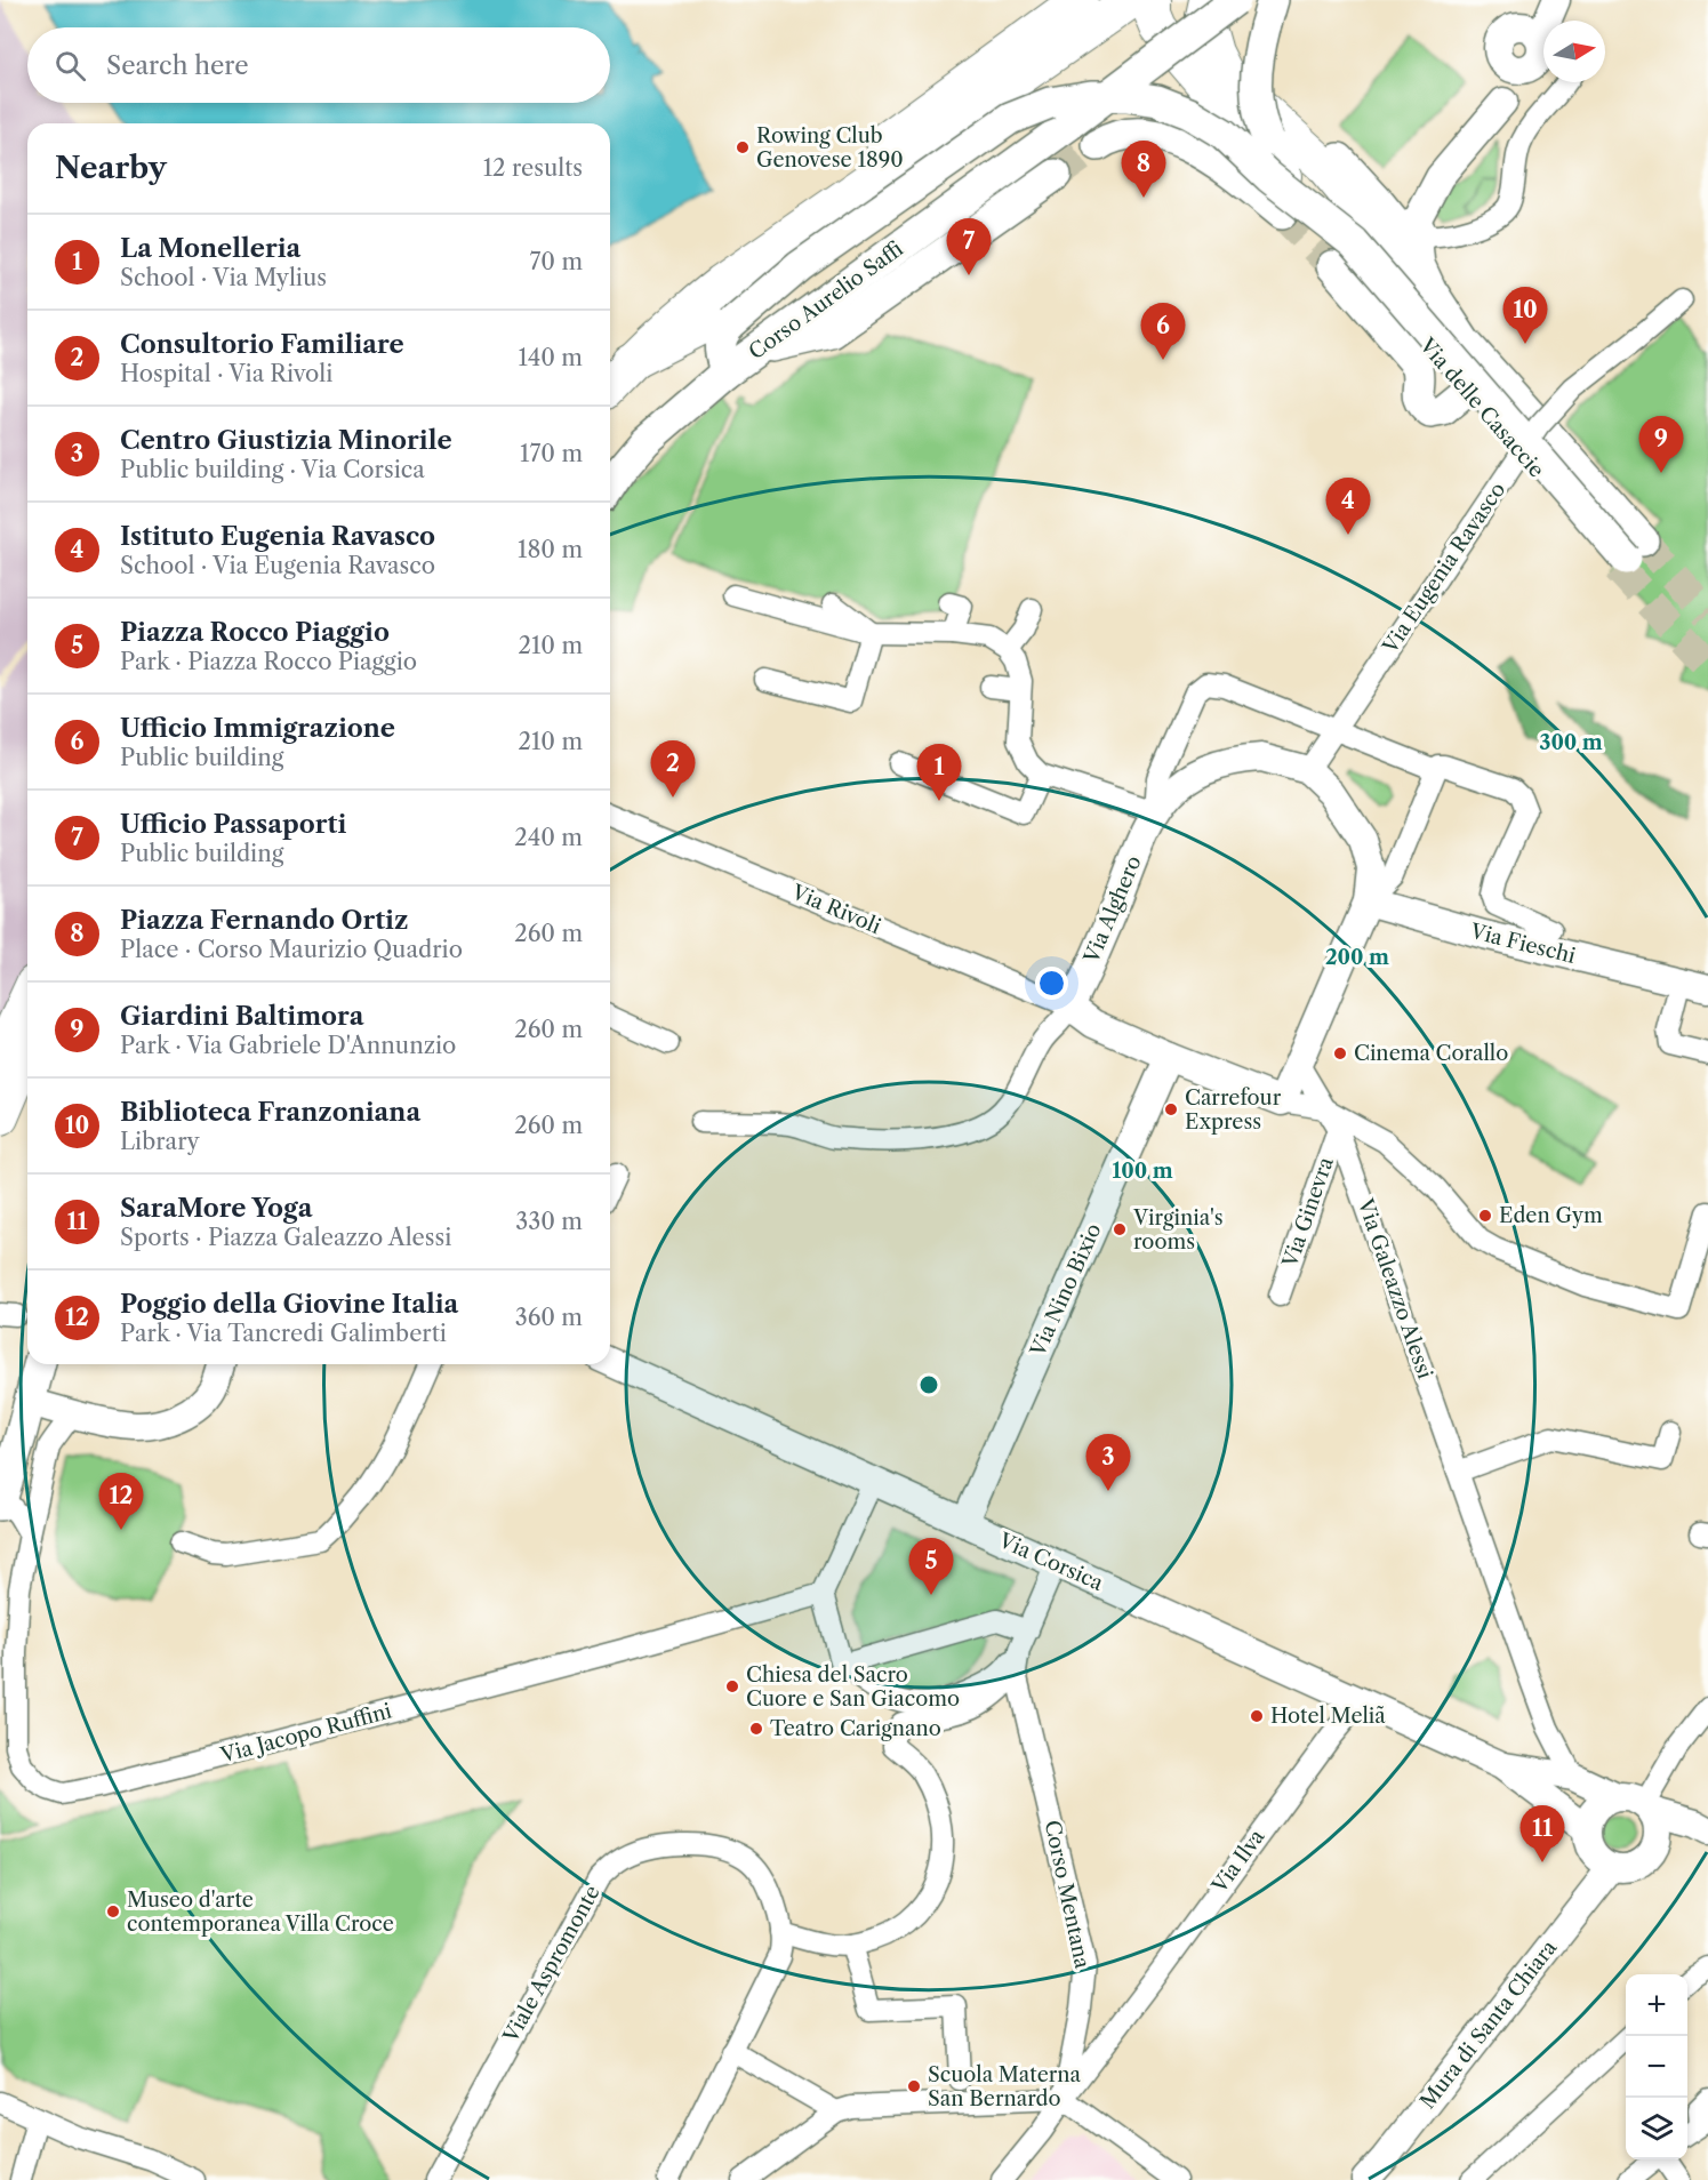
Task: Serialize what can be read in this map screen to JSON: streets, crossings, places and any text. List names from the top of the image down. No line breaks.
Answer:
{"streets":{"main road":["Corso Aurelio Saffi","Via delle Casaccie"],"street":["Via Eugenia Ravasco","Via Rivoli","Via Alghero","Via Fieschi","Via Ginevra","Via Galeazzo Alessi","Via Nino Bixio","Via Corsica","Via Jacopo Ruffini","Via Ilva","Corso Mentana","Viale Aspromonte","Mura di Santa Chiara"]},"crossings":[["Via Rivoli","Via Alghero"],["Via Ginevra","Via Galeazzo Alessi"],["Via Nino Bixio","Via Corsica"],["Via Corsica","Via Ilva"],["Via Ilva","Corso Mentana"]],"places":["Rowing Club Genovese 1890","Cinema Corallo","Carrefour Express","Eden Gym","Virginia's rooms","Chiesa del Sacro Cuore e San Giacomo","Hotel Meliã","Teatro Carignano","Museo d'arte contemporanea Villa Croce","Scuola Materna San Bernardo"],"north":"right","page":{"search":"Search here","heading":["Nearby","12 results"],"pins":["8","7","10","6","9","4","2","1","3","12","5","11"],"list":[{"mark":"1","name":"La Monelleria","note":"School · Via Mylius","value":"70 m"},{"mark":"2","name":"Consultorio Familiare","note":"Hospital · Via Rivoli","value":"140 m"},{"mark":"3","name":"Centro Giustizia Minorile","note":"Public building · Via Corsica","value":"170 m"},{"mark":"4","name":"Istituto Eugenia Ravasco","note":"School · Via Eugenia Ravasco","value":"180 m"},{"mark":"5","name":"Piazza Rocco Piaggio","note":"Park · Piazza Rocco Piaggio","value":"210 m"},{"mark":"6","name":"Ufficio Immigrazione","note":"Public building","value":"210 m"},{"mark":"7","name":"Ufficio Passaporti","note":"Public building","value":"240 m"},{"mark":"8","name":"Piazza Fernando Ortiz","note":"Place · Corso Maurizio Quadrio","value":"260 m"},{"mark":"9","name":"Giardini Baltimora","note":"Park · Via Gabriele D'Annunzio","value":"260 m"},{"mark":"10","name":"Biblioteca Franzoniana","note":"Library","value":"260 m"},{"mark":"11","name":"SaraMore Yoga","note":"Sports · Piazza Galeazzo Alessi","value":"330 m"},{"mark":"12","name":"Poggio della Giovine Italia","note":"Park · Via Tancredi Galimberti","value":"360 m"}],"map_buttons":["+","−"]},"rings":["300 m","200 m","100 m"]}
